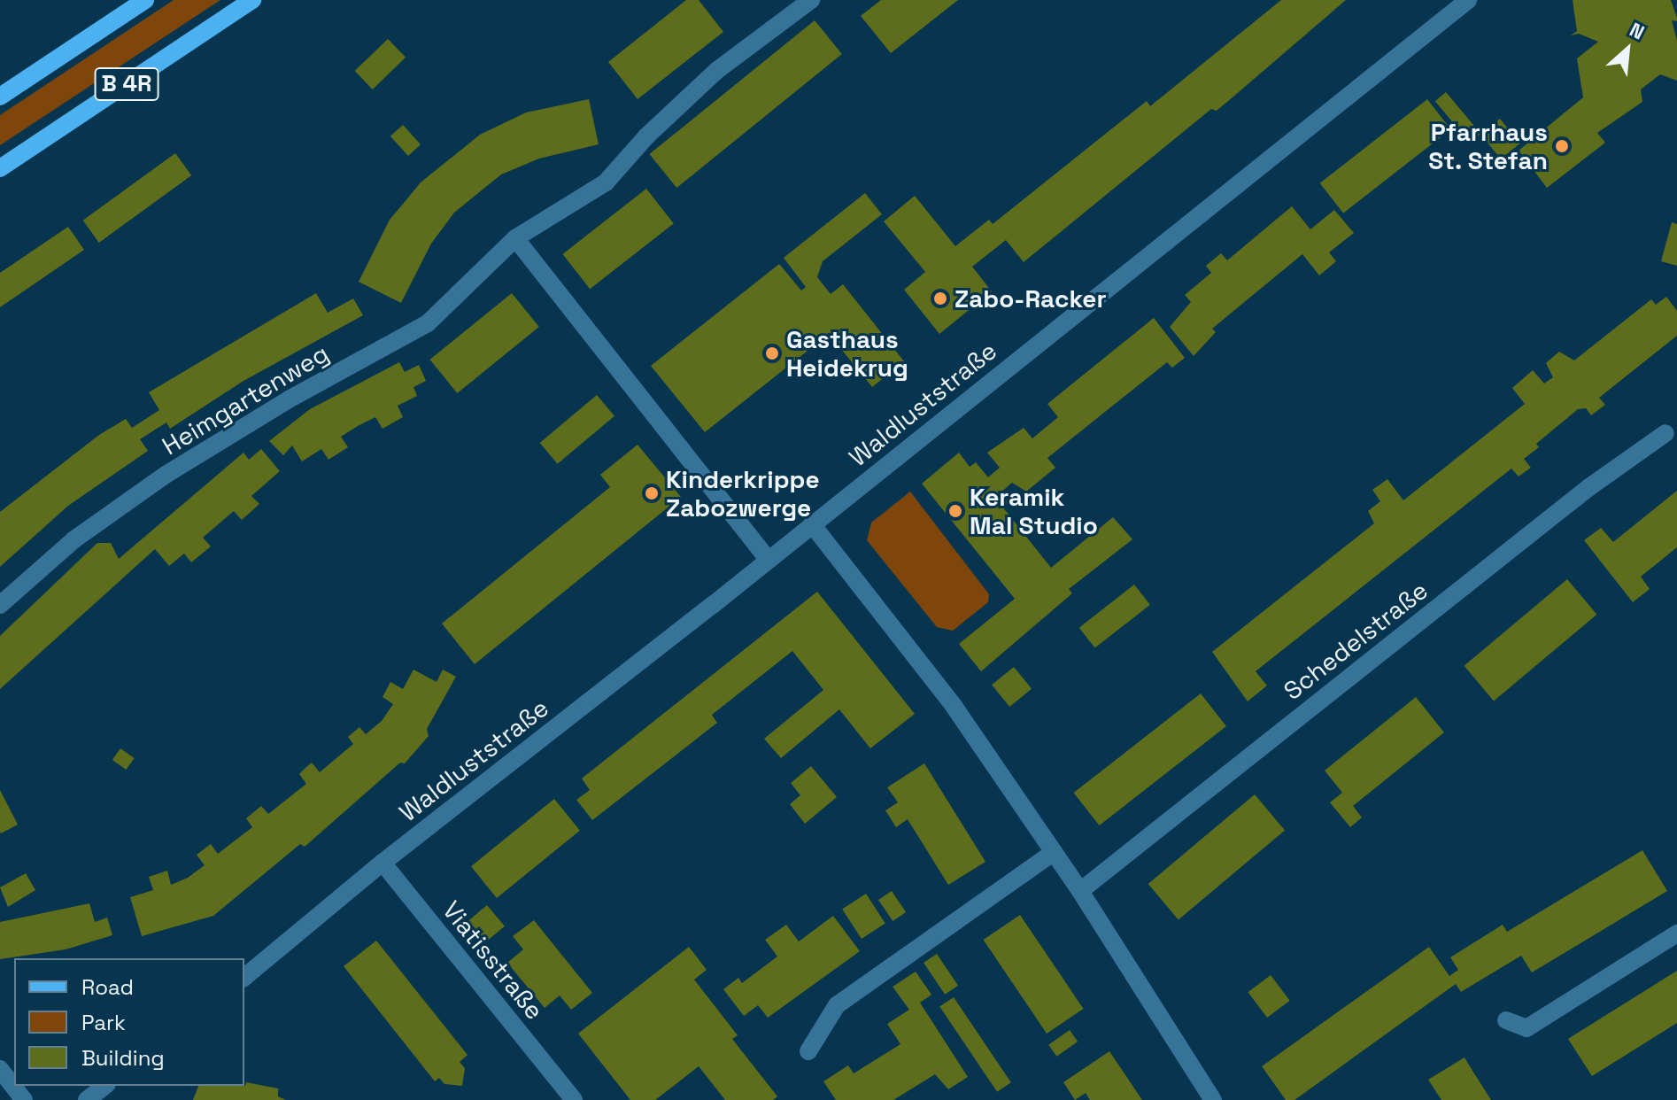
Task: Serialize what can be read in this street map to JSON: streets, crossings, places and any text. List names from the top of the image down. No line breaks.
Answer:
{"streets":{"main road":["B 4R"],"street":["Heimgartenweg","Waldluststraße","Schedelstraße","Viatisstraße"]},"crossings":[["Waldluststraße","Viatisstraße"]],"places":["Pfarrhaus St. Stefan","Zabo-Racker","Gasthaus Heidekrug","Kinderkrippe Zabozwerge","Keramik Mal Studio"],"legend":["Road","Park","Building"],"north":"top right"}
